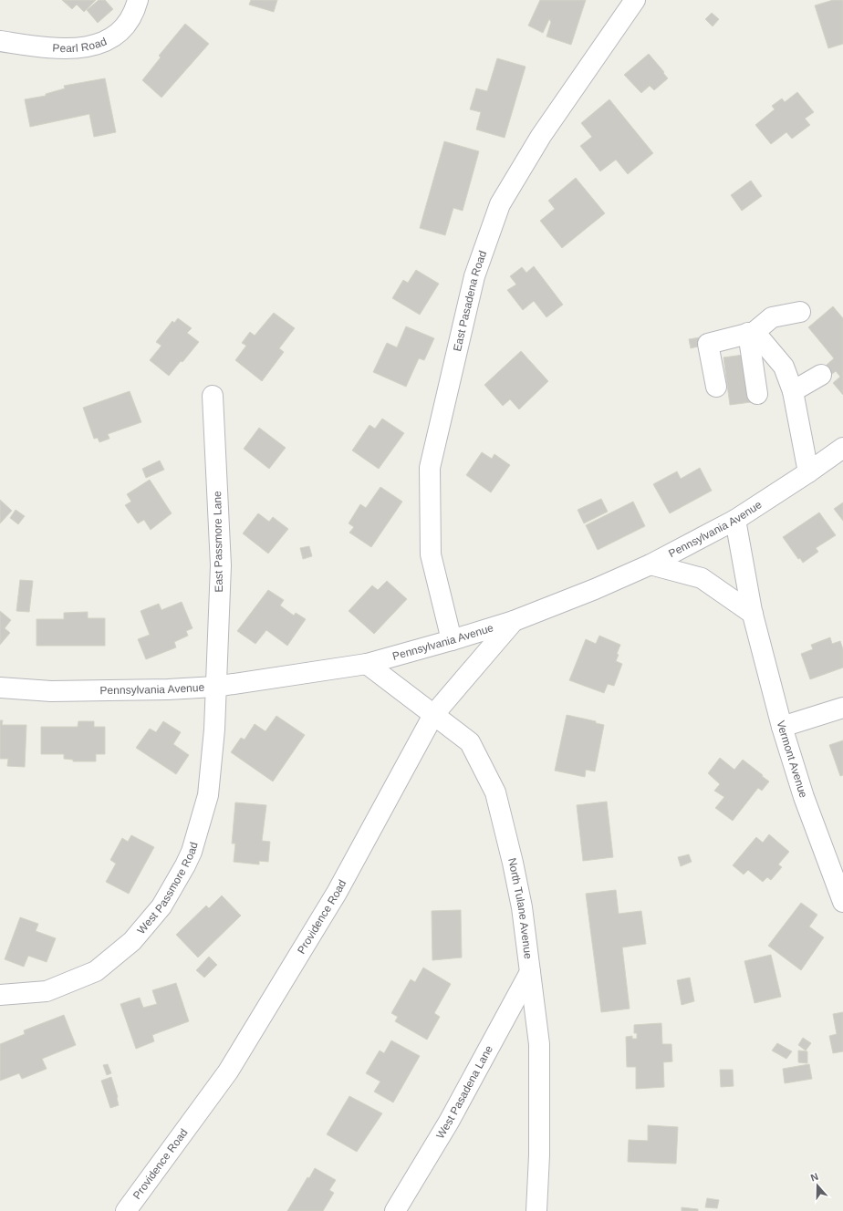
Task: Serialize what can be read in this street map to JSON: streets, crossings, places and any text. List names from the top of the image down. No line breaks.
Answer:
{"streets":{"street":["Pearl Road","East Pasadena Road","Pennsylvania Avenue","East Passmore Lane","Vermont Avenue","West Passmore Road","North Tulane Avenue","Providence Road","West Pasadena Lane"]},"crossings":[["East Pasadena Road","Pennsylvania Avenue"],["Pennsylvania Avenue","East Passmore Lane"],["Pennsylvania Avenue","Vermont Avenue"],["Pennsylvania Avenue","West Passmore Road"],["Pennsylvania Avenue","North Tulane Avenue"],["Pennsylvania Avenue","Providence Road"],["East Passmore Lane","West Passmore Road"],["North Tulane Avenue","Providence Road"],["North Tulane Avenue","West Pasadena Lane"]],"north":"top"}
